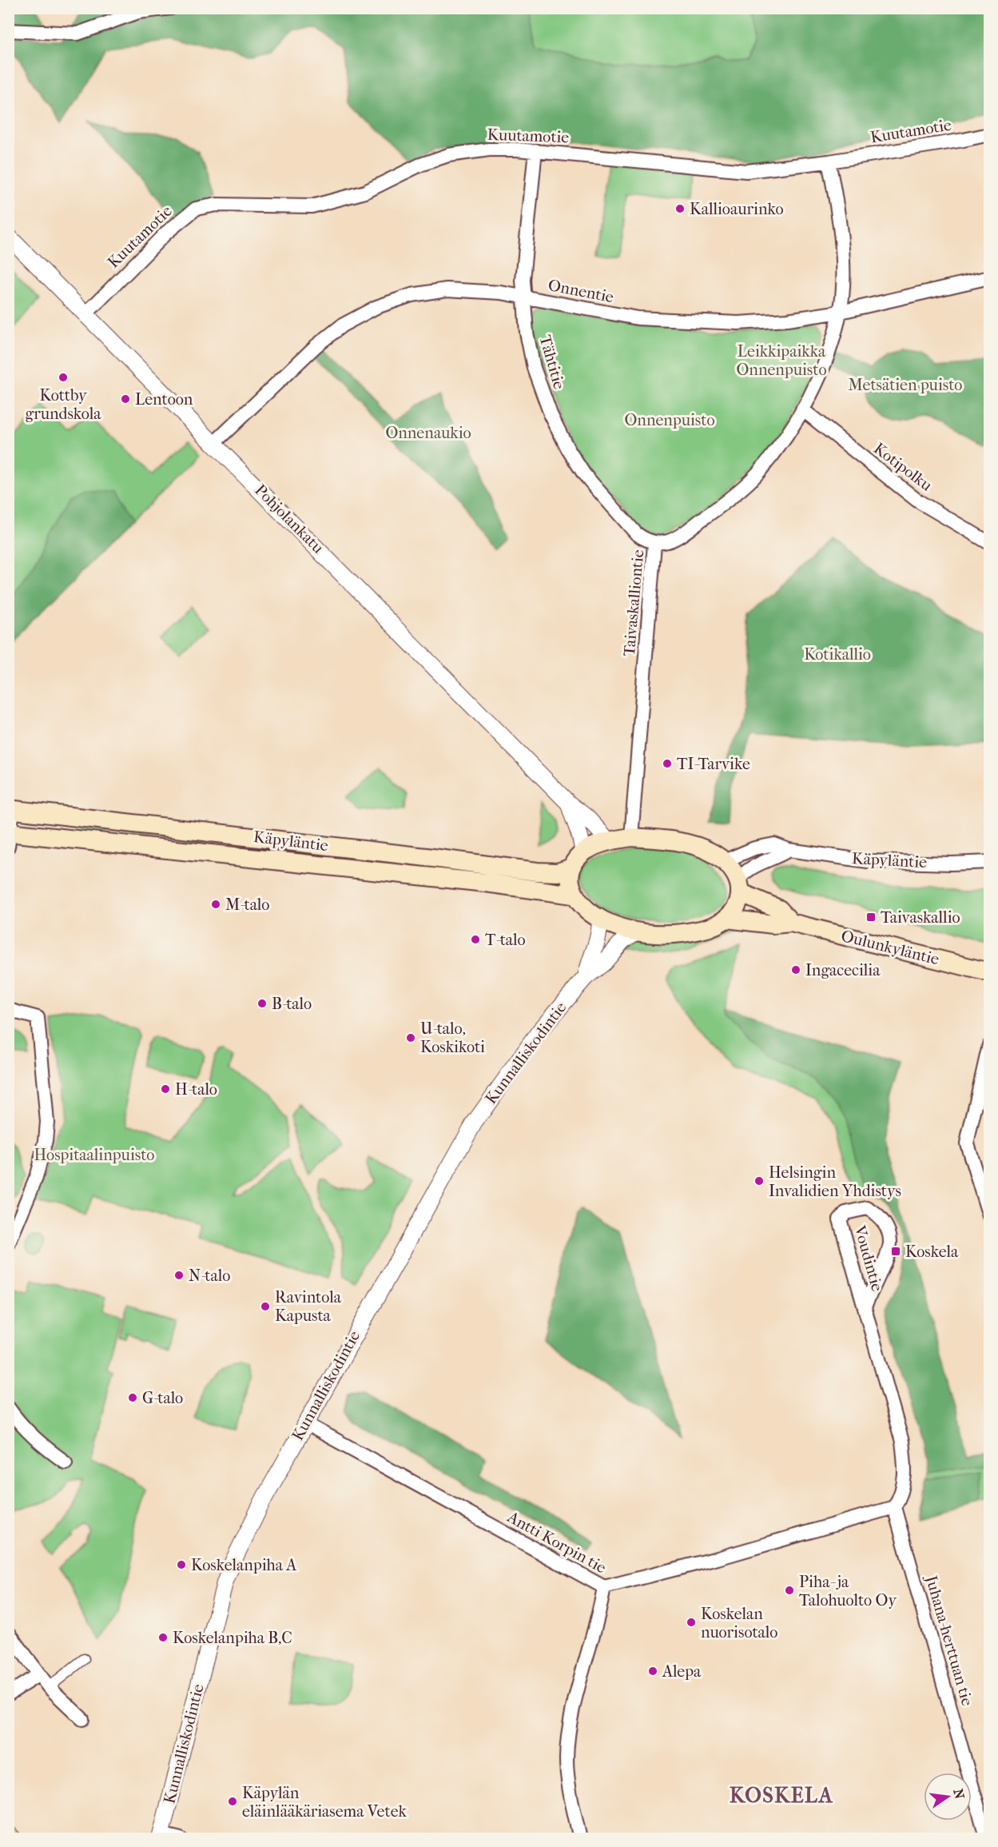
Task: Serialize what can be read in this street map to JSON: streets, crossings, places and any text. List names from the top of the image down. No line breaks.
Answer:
{"streets":{"main road":["Käpyläntie","Oulunkyläntie"],"street":["Kuutamotie","Onnentie","Tähtitie","Kotipolku","Pohjolankatu","Taivaskalliontie","Kunnalliskodintie","Voudintie","Antti Korpin tie","Juhana-herttuan tie"]},"crossings":[["Kuutamotie","Tähtitie"],["Kuutamotie","Pohjolankatu"],["Kuutamotie","Taivaskalliontie"],["Onnentie","Tähtitie"],["Onnentie","Pohjolankatu"],["Onnentie","Taivaskalliontie"],["Tähtitie","Taivaskalliontie"],["Kotipolku","Taivaskalliontie"],["Pohjolankatu","Taivaskalliontie"],["Pohjolankatu","Käpyläntie"],["Pohjolankatu","Oulunkyläntie"],["Pohjolankatu","Kunnalliskodintie"],["Taivaskalliontie","Käpyläntie"],["Taivaskalliontie","Oulunkyläntie"],["Taivaskalliontie","Kunnalliskodintie"],["Käpyläntie","Oulunkyläntie"],["Käpyläntie","Kunnalliskodintie"],["Oulunkyläntie","Kunnalliskodintie"],["Kunnalliskodintie","Antti Korpin tie"],["Voudintie","Antti Korpin tie"],["Voudintie","Juhana-herttuan tie"],["Antti Korpin tie","Juhana-herttuan tie"]],"districts":["KOSKELA"],"parks":["Leikkipaikka Onnenpuisto","Metsätien puisto","Onnenpuisto","Onnenaukio","Kotikallio","Hospitaalinpuisto"],"places":{"other":["Kallioaurinko","Kottby grundskola","Lentoon","TI-Tarvike","M-talo","T-talo","Ingacecilia","B-talo","U-talo, Koskikoti","H-talo","Helsingin Invalidien Yhdistys","N-talo","Ravintola Kapusta","G-talo","Koskelanpiha A","Piha- ja Talohuolto Oy","Koskelan nuorisotalo","Koskelanpiha B,C","Alepa","Käpylän eläinlääkäriasema Vetek"],"transit":["Taivaskallio","Koskela"]},"north":"right"}
